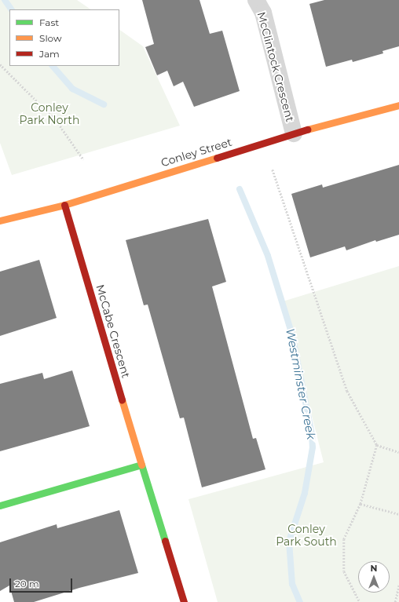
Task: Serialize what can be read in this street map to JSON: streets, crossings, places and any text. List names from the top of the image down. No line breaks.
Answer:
{"streets":{"street":["McClintock Crescent","Conley Street","McCabe Crescent"]},"crossings":[["McClintock Crescent","Conley Street"],["Conley Street","McCabe Crescent"]],"water":["Westminster Creek"],"parks":["Conley Park North","Conley Park South"],"legend":["Fast","Slow","Jam"],"scale_bar":"20 m","north":"top"}
